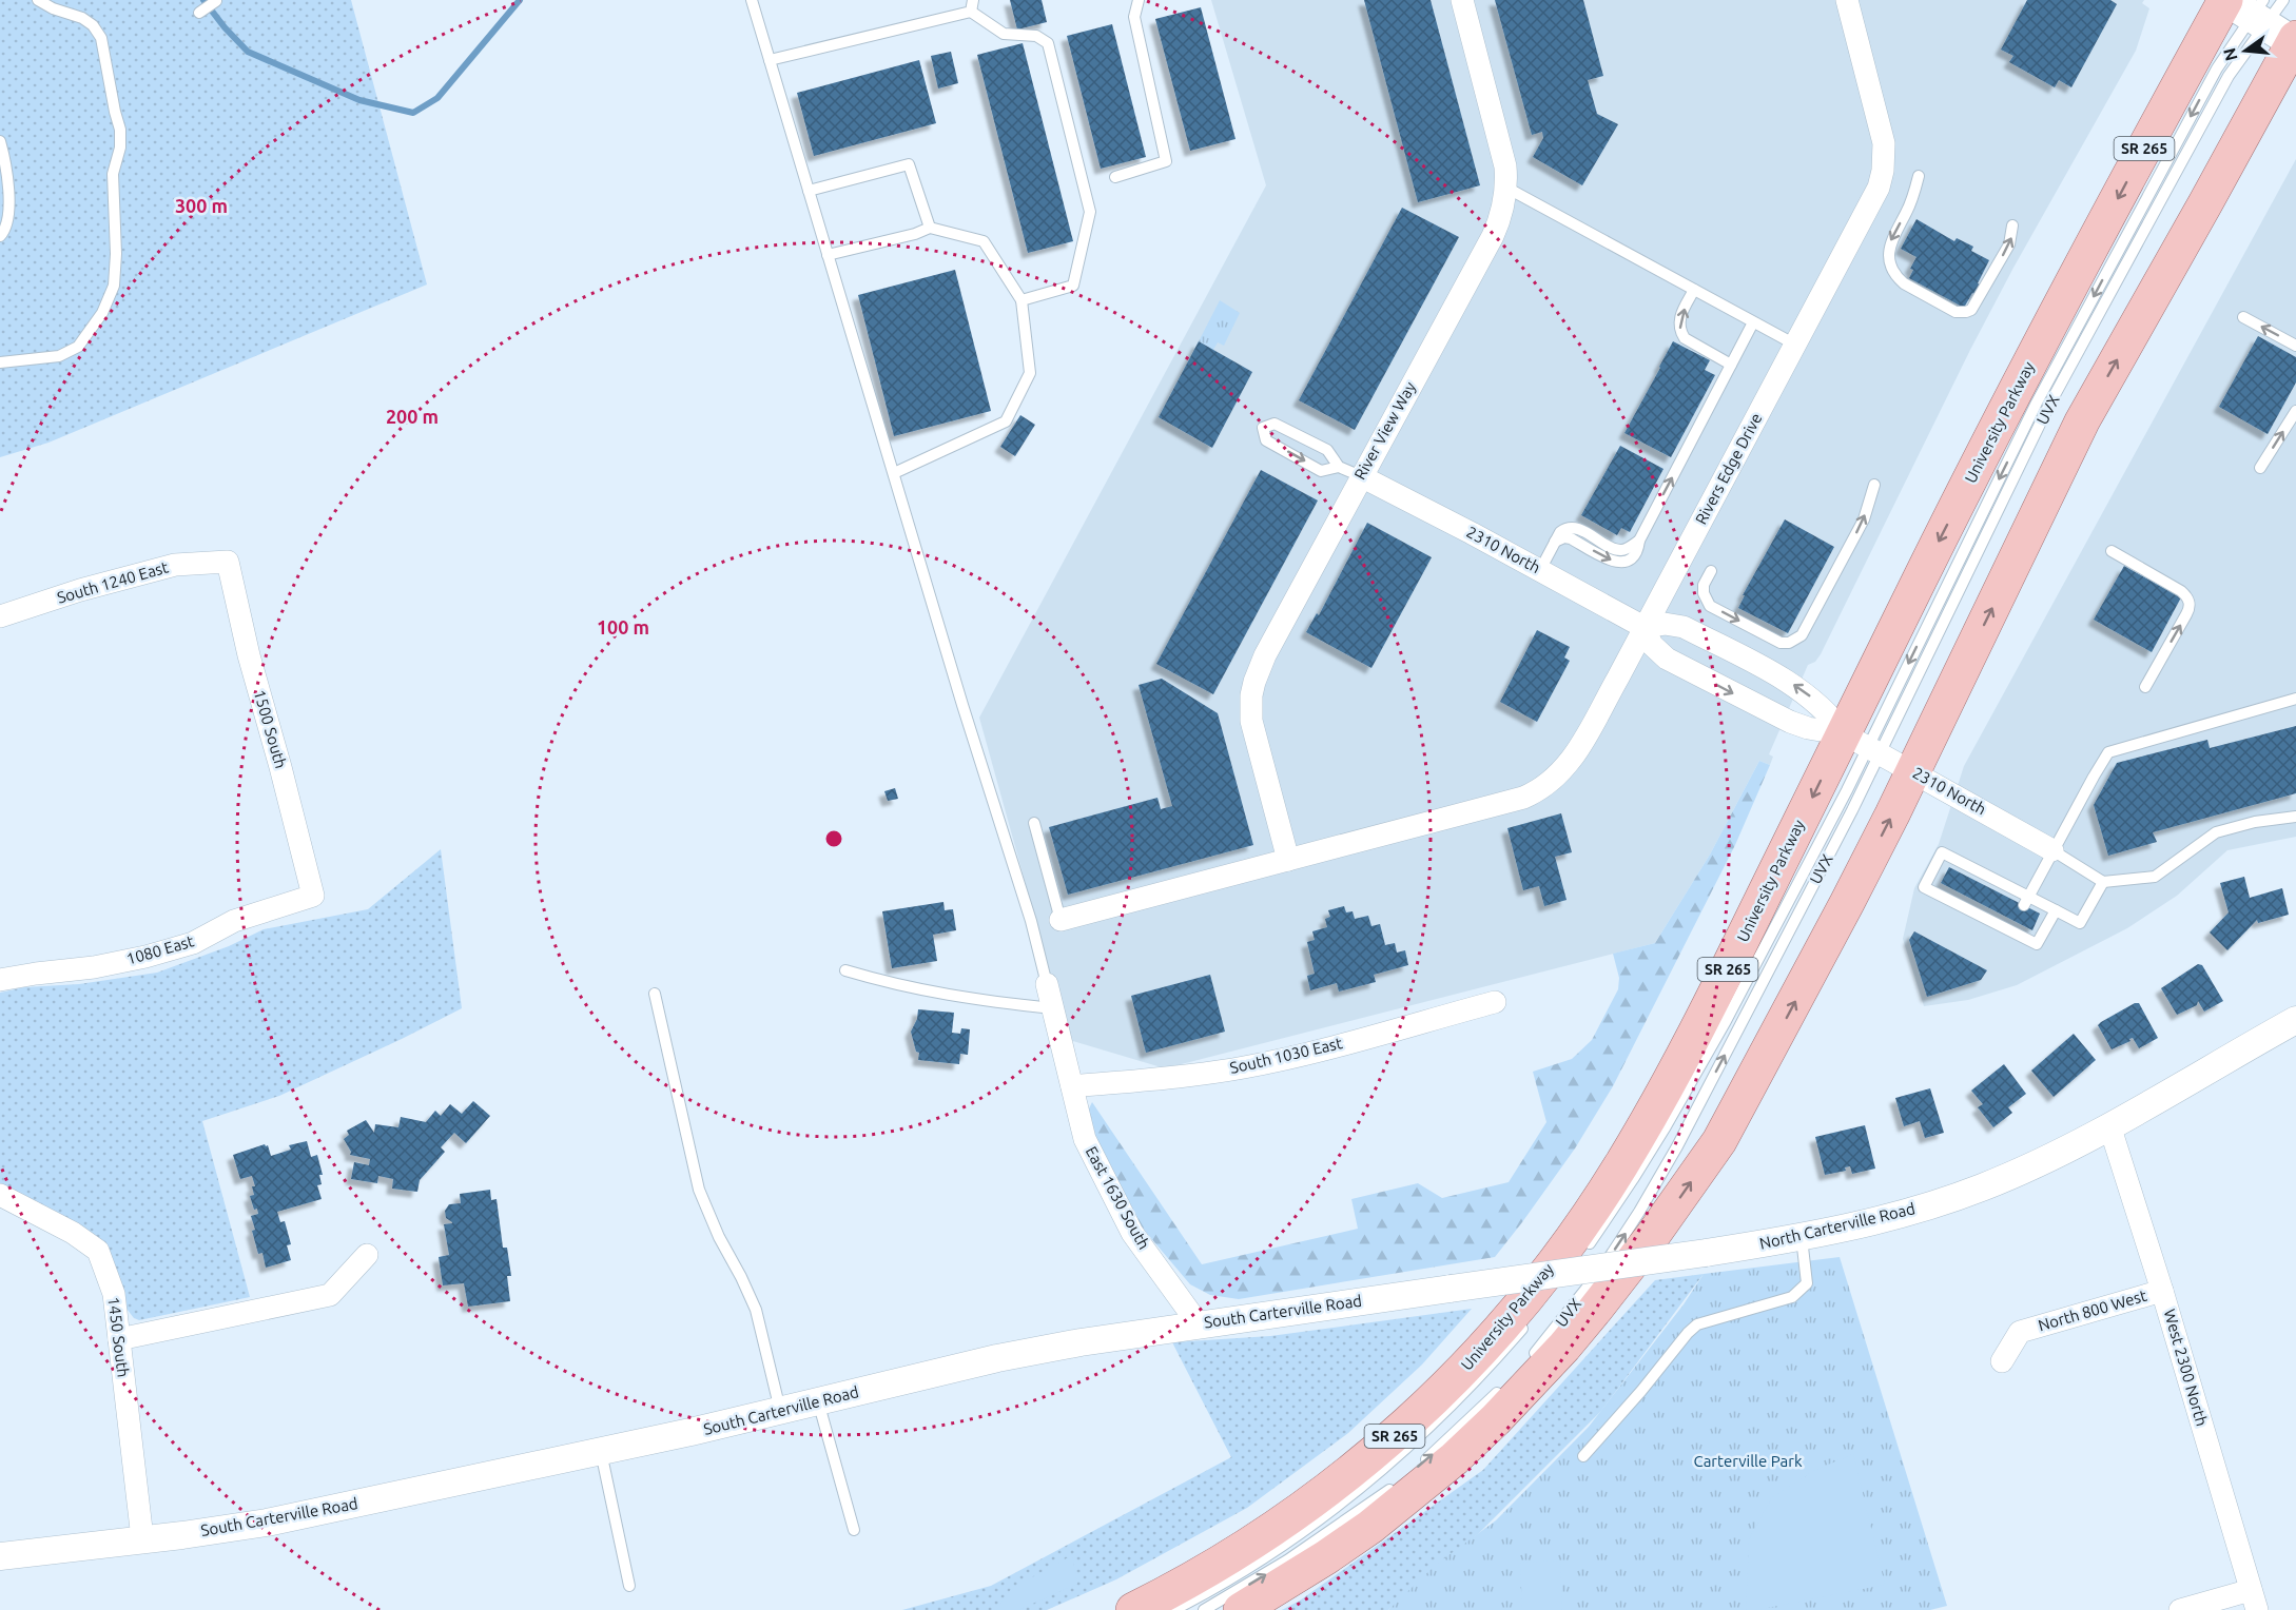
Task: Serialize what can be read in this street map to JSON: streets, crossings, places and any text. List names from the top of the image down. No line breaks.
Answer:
{"streets":{"main road":["SR 265","University Parkway"],"street":["River View Way","Rivers Edge Drive","2310 North","South 1240 East","1500 South","1080 East","South 1030 East","East 1630 South","North Carterville Road","North 800 West","South Carterville Road","1450 South","West 2300 North"],"lane":["UVX"]},"crossings":[["UVX","University Parkway"],["UVX","2310 North"],["University Parkway","2310 North"],["River View Way","Rivers Edge Drive"],["River View Way","2310 North"],["Rivers Edge Drive","2310 North"],["South 1240 East","1500 South"],["1500 South","1080 East"],["South 1030 East","East 1630 South"],["East 1630 South","South Carterville Road"],["North Carterville Road","South Carterville Road"],["North Carterville Road","West 2300 North"],["North 800 West","West 2300 North"],["South Carterville Road","1450 South"]],"parks":["Carterville Park"],"north":"left","rings":["300 m","200 m","100 m"]}
